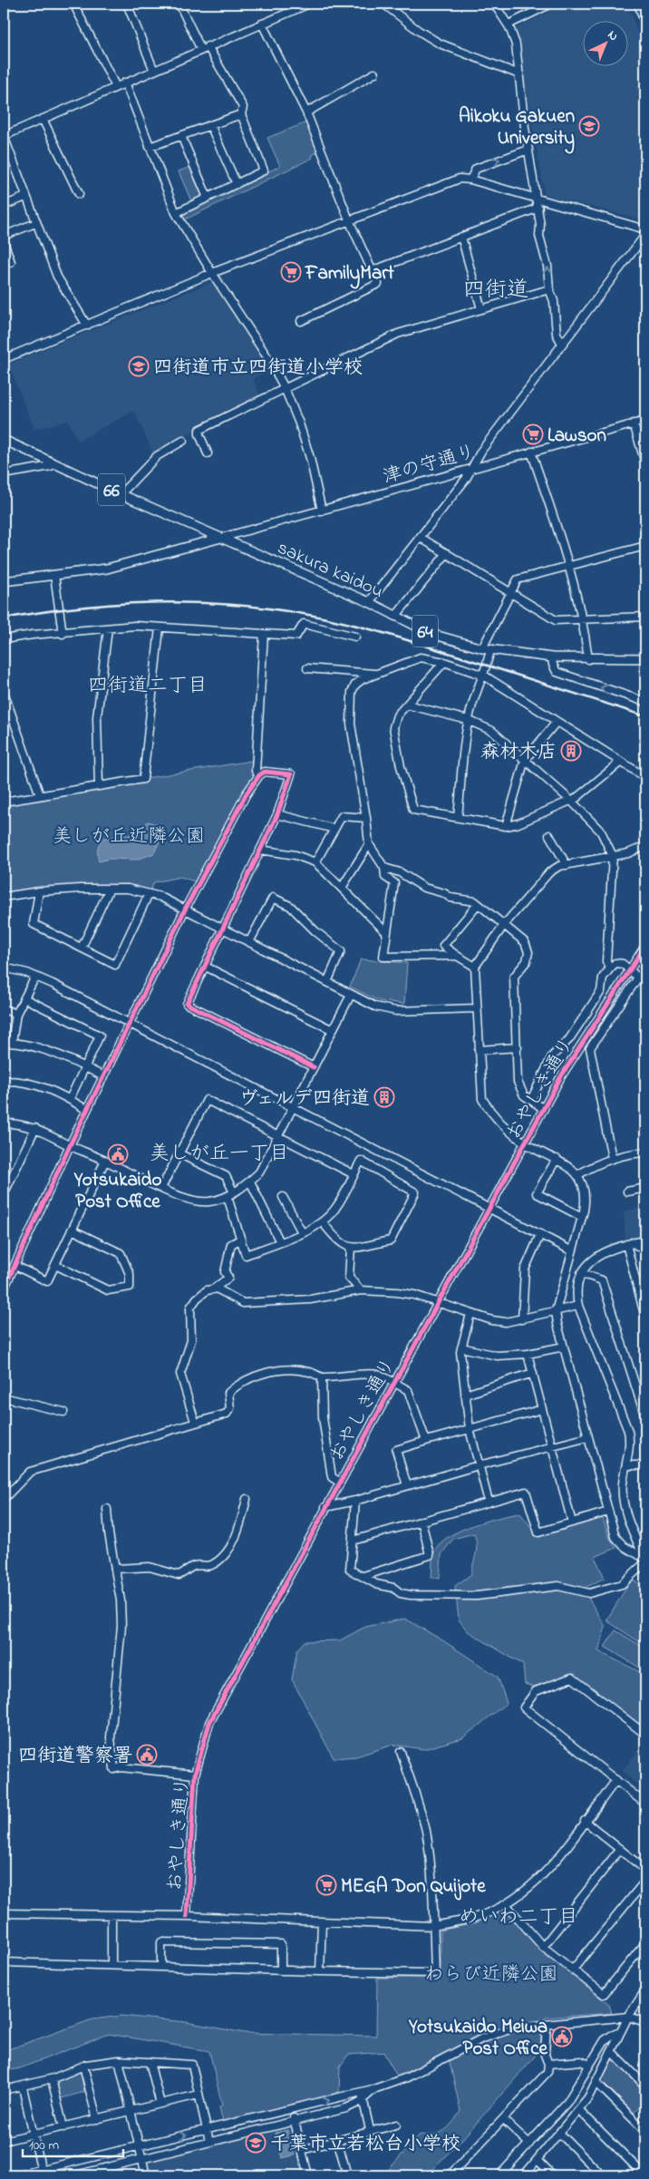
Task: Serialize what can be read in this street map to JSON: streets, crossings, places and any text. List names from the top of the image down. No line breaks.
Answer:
{"streets":{"main road":["66","sakura kaidou","64"],"street":["津の守通り","おやしき通り"]},"crossings":[["津の守通り","66"],["津の守通り","sakura kaidou"],["66","sakura kaidou"]],"districts":["四街道","四街道二丁目","美しが丘一丁目","めいわ二丁目"],"parks":["美しが丘近隣公園","わらび近隣公園"],"places":{"school or university":["Aikoku Gakuen University","四街道市立四街道小学校","千葉市立若松台小学校"],"supermarket":["FamilyMart","Lawson","MEGA Don Quijote"],"building":["森材木店","ヴェルデ四街道"],"public building":["Yotsukaido Post Office","四街道警察署","Yotsukaido Meiwa Post Office"]},"scale_bar":"100 m","north":"top right"}
